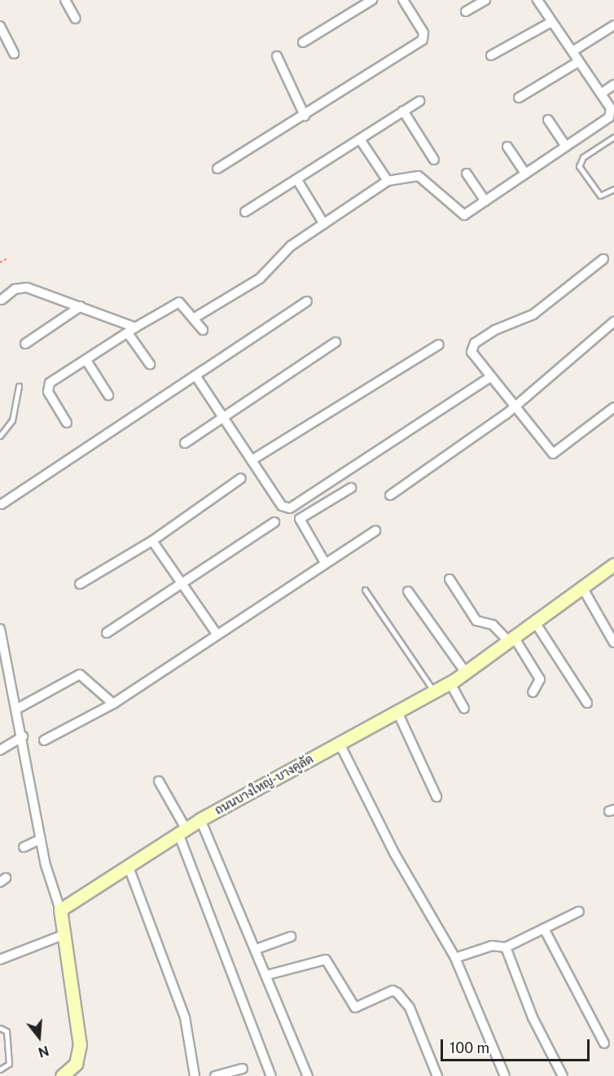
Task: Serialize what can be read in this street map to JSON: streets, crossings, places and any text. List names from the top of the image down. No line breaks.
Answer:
{"streets":{"street":["ถนนบางใหญ่-บางคูลัด"]},"scale_bar":"100 m","north":"bottom"}
